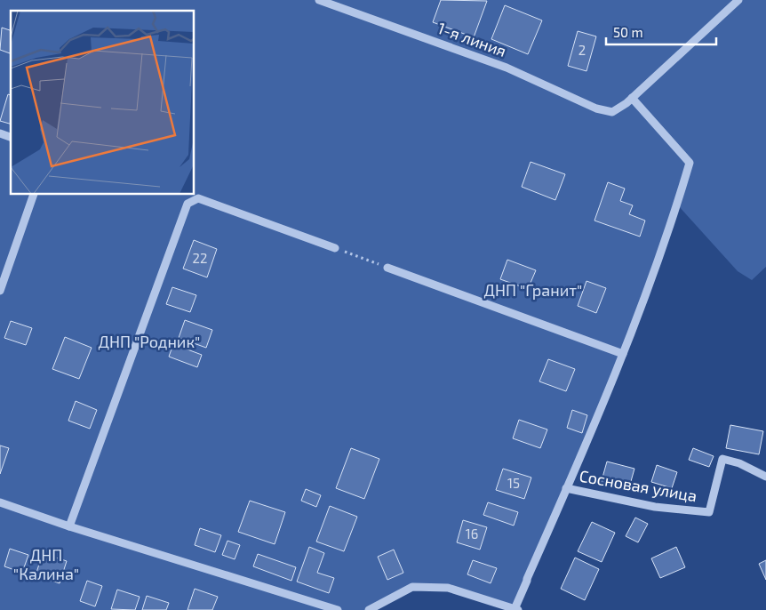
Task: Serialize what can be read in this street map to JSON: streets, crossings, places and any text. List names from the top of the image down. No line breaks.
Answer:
{"streets":{"street":["1-я линия","Сосновая улица"]},"parks":["ДНП \"Гранит\"","ДНП \"Родник\"","ДНП \"Калина\""],"house_numbers":["2","22","15","16"],"scale_bar":"50 m"}
